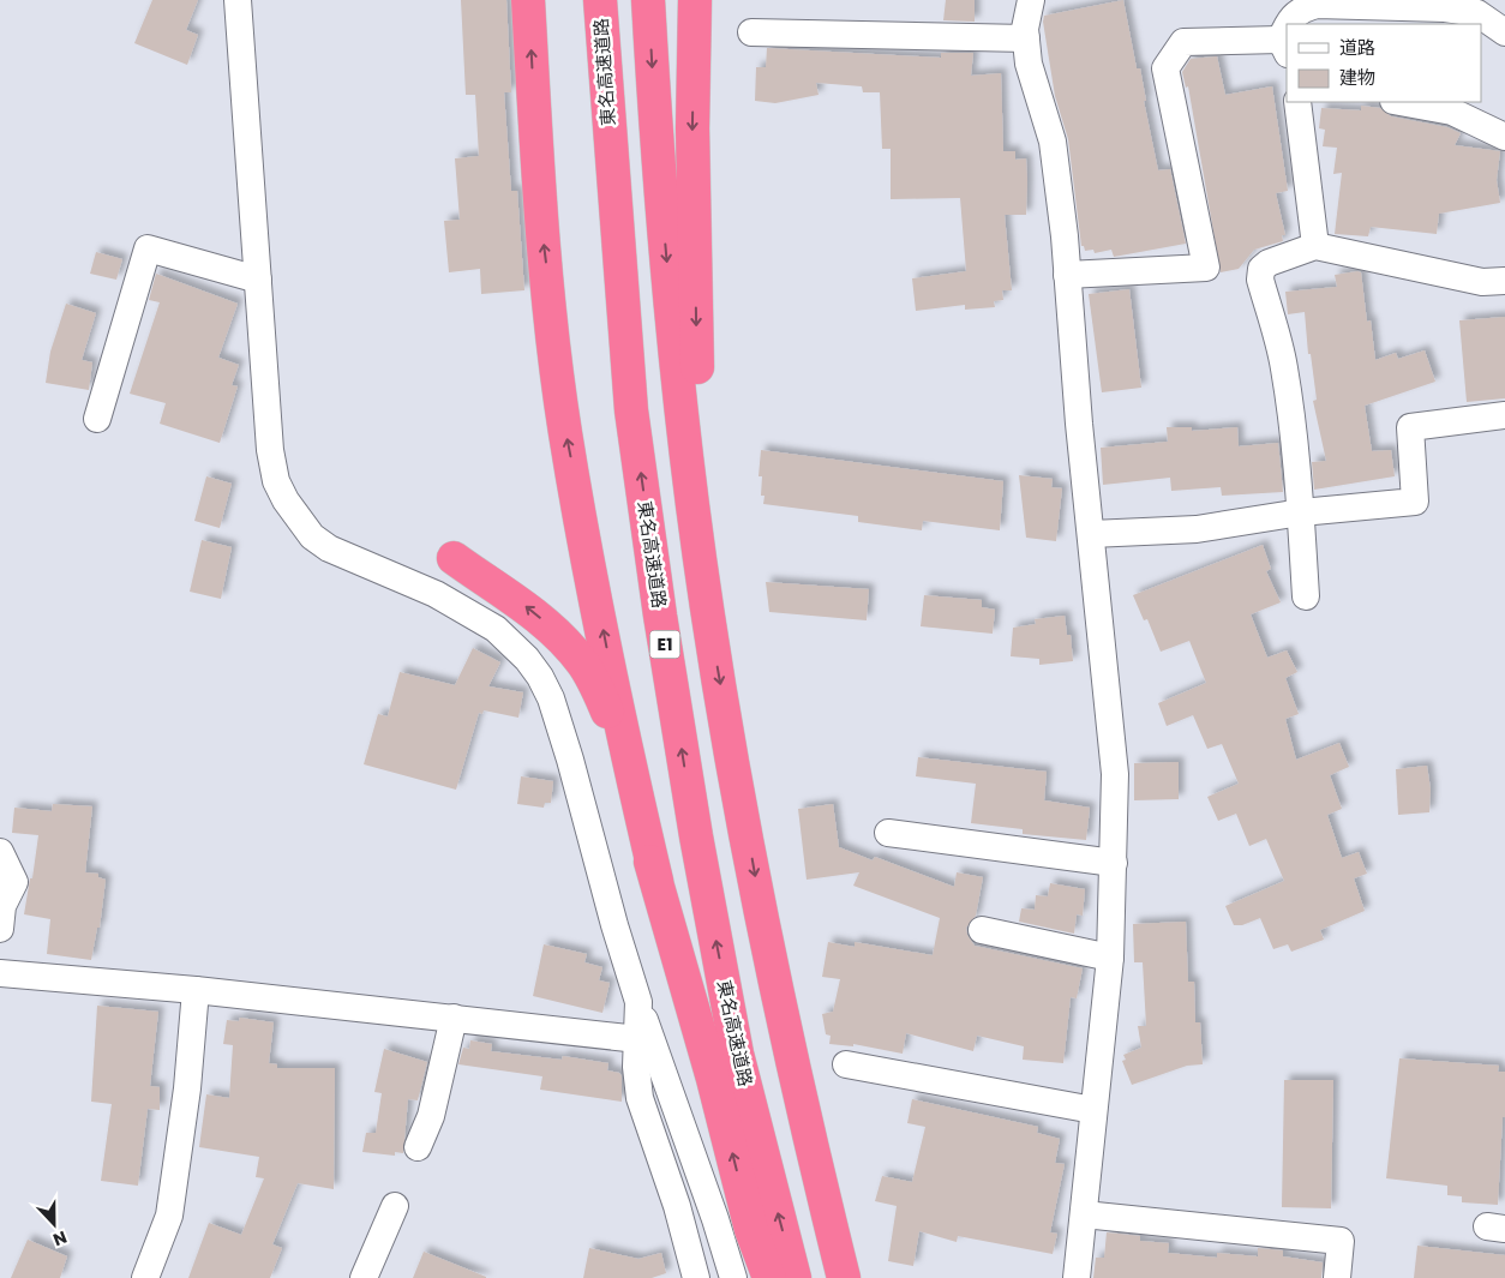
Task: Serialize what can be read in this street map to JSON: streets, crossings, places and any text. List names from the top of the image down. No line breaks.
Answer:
{"streets":{"highway":["東名高速道路","E1"]},"legend":["道路","建物"],"north":"bottom"}
